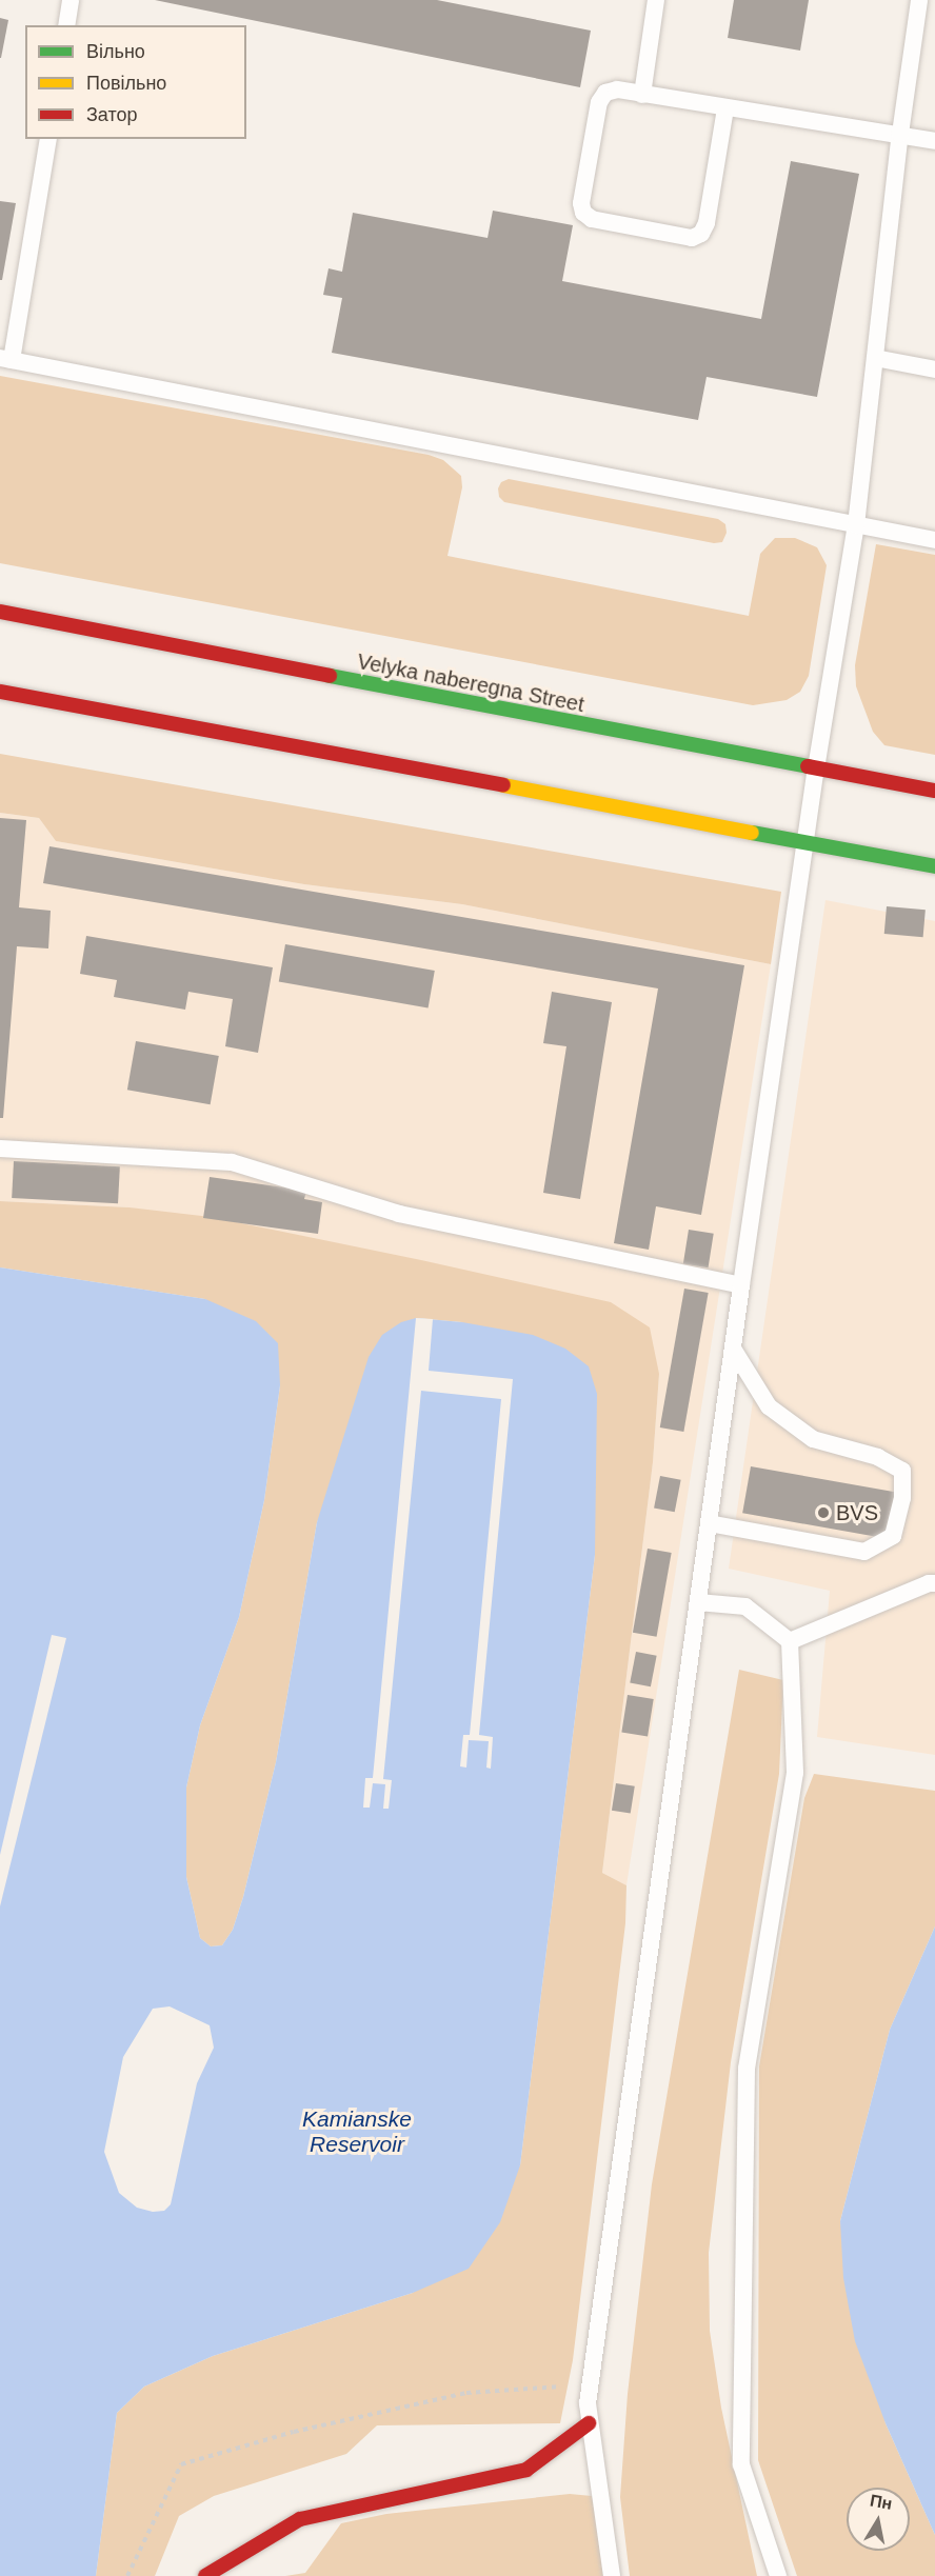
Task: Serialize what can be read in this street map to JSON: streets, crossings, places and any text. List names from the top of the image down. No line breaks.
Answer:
{"streets":{"street":["Velyka naberegna Street"]},"water":["Kamianske Reservoir"],"places":["BVS"],"legend":["Вільно","Повільно","Затор"],"north":"top"}
